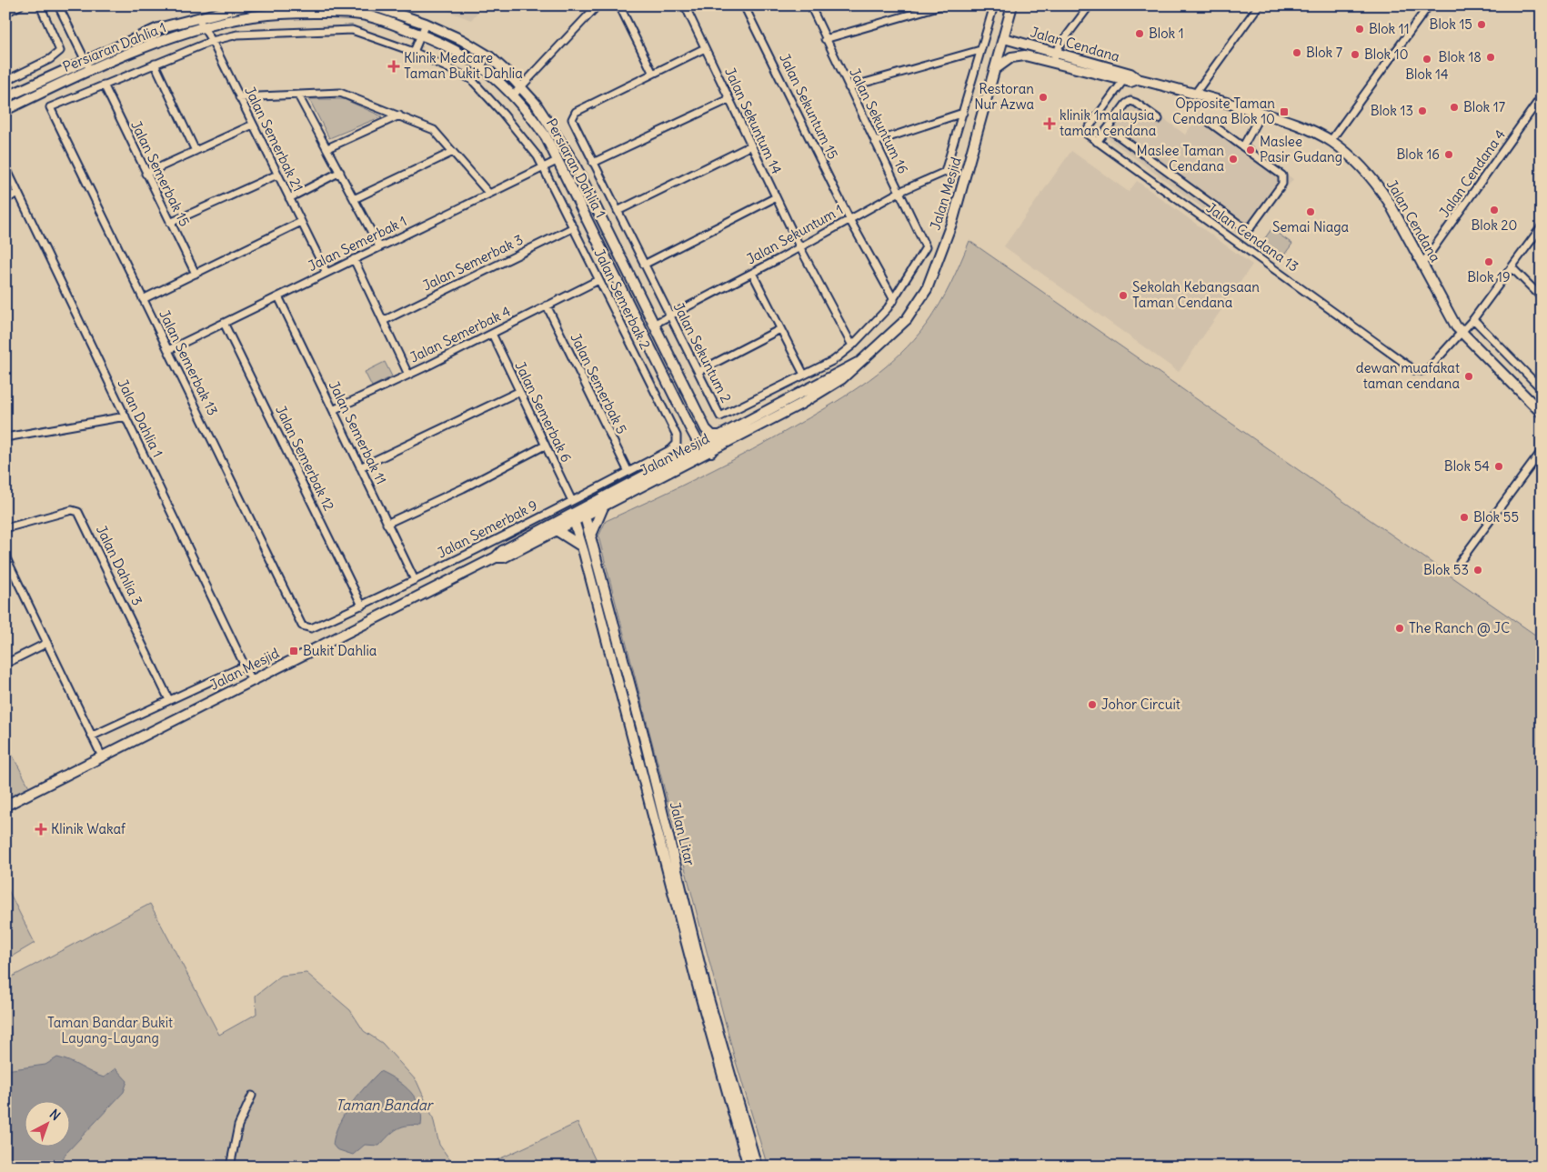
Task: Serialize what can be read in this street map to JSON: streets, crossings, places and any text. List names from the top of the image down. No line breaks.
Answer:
{"streets":{"main road":["Jalan Cendana","Persiaran Dahlia 1","Jalan Mesjid","Jalan Litar"],"street":["Jalan Sekuntum 15","Jalan Sekuntum 14","Jalan Sekuntum 16","Jalan Semerbak 21","Jalan Semerbak 15","Jalan Cendana 4","Jalan Sekuntum 1","Jalan Cendana 13","Jalan Semerbak 1","Jalan Semerbak 3","Jalan Semerbak 2","Jalan Semerbak 4","Jalan Sekuntum 2","Jalan Semerbak 13","Jalan Semerbak 5","Jalan Semerbak 6","Jalan Dahlia 1","Jalan Semerbak 11","Jalan Semerbak 12","Jalan Semerbak 9","Jalan Dahlia 3"]},"crossings":[["Jalan Cendana","Jalan Cendana 4"],["Jalan Cendana","Jalan Mesjid"],["Jalan Cendana","Jalan Cendana 13"],["Persiaran Dahlia 1","Jalan Semerbak 21"],["Persiaran Dahlia 1","Jalan Mesjid"],["Persiaran Dahlia 1","Jalan Sekuntum 1"],["Persiaran Dahlia 1","Jalan Semerbak 1"],["Jalan Sekuntum 15","Jalan Sekuntum 1"],["Jalan Sekuntum 15","Jalan Sekuntum 2"],["Jalan Sekuntum 14","Jalan Sekuntum 1"],["Jalan Sekuntum 14","Jalan Sekuntum 2"],["Jalan Sekuntum 16","Jalan Sekuntum 1"],["Jalan Sekuntum 16","Jalan Sekuntum 2"],["Jalan Semerbak 21","Jalan Semerbak 1"],["Jalan Semerbak 21","Jalan Semerbak 2"],["Jalan Semerbak 15","Jalan Semerbak 2"],["Jalan Mesjid","Jalan Dahlia 1"],["Jalan Mesjid","Jalan Litar"],["Jalan Sekuntum 1","Jalan Sekuntum 2"],["Jalan Semerbak 1","Jalan Semerbak 2"],["Jalan Semerbak 1","Jalan Semerbak 13"],["Jalan Semerbak 1","Jalan Semerbak 11"],["Jalan Semerbak 1","Jalan Semerbak 12"],["Jalan Semerbak 3","Jalan Semerbak 2"],["Jalan Semerbak 2","Jalan Semerbak 4"],["Jalan Semerbak 2","Jalan Semerbak 13"],["Jalan Semerbak 2","Jalan Semerbak 9"],["Jalan Semerbak 4","Jalan Semerbak 5"],["Jalan Semerbak 4","Jalan Semerbak 6"],["Jalan Semerbak 4","Jalan Semerbak 11"],["Jalan Semerbak 13","Jalan Semerbak 9"],["Jalan Semerbak 5","Jalan Semerbak 9"],["Jalan Semerbak 6","Jalan Semerbak 9"],["Jalan Semerbak 11","Jalan Semerbak 9"],["Jalan Semerbak 12","Jalan Semerbak 9"]],"water":["Taman Bandar"],"parks":["Taman Bandar Bukit Layang-Layang"],"places":{"other":["Blok 15","Blok 11","Blok 1","Blok 7","Blok 10","Blok 18","Blok 14","Restoran Nur Azwa","Blok 17","Blok 13","Maslee Pasir Gudang","Blok 16","Maslee Taman Cendana","Blok 20","Semai Niaga","Blok 19","Sekolah Kebangsaan Taman Cendana","dewan muafakat taman cendana","Blok 54","Blok 55","Blok 53","The Ranch @ JC","Johor Circuit"],"health":["Klinik Medcare Taman Bukit Dahlia","klinik 1malaysia taman cendana","Klinik Wakaf"],"transit":["Opposite Taman Cendana Blok 10","Bukit Dahlia"]},"north":"top right"}
